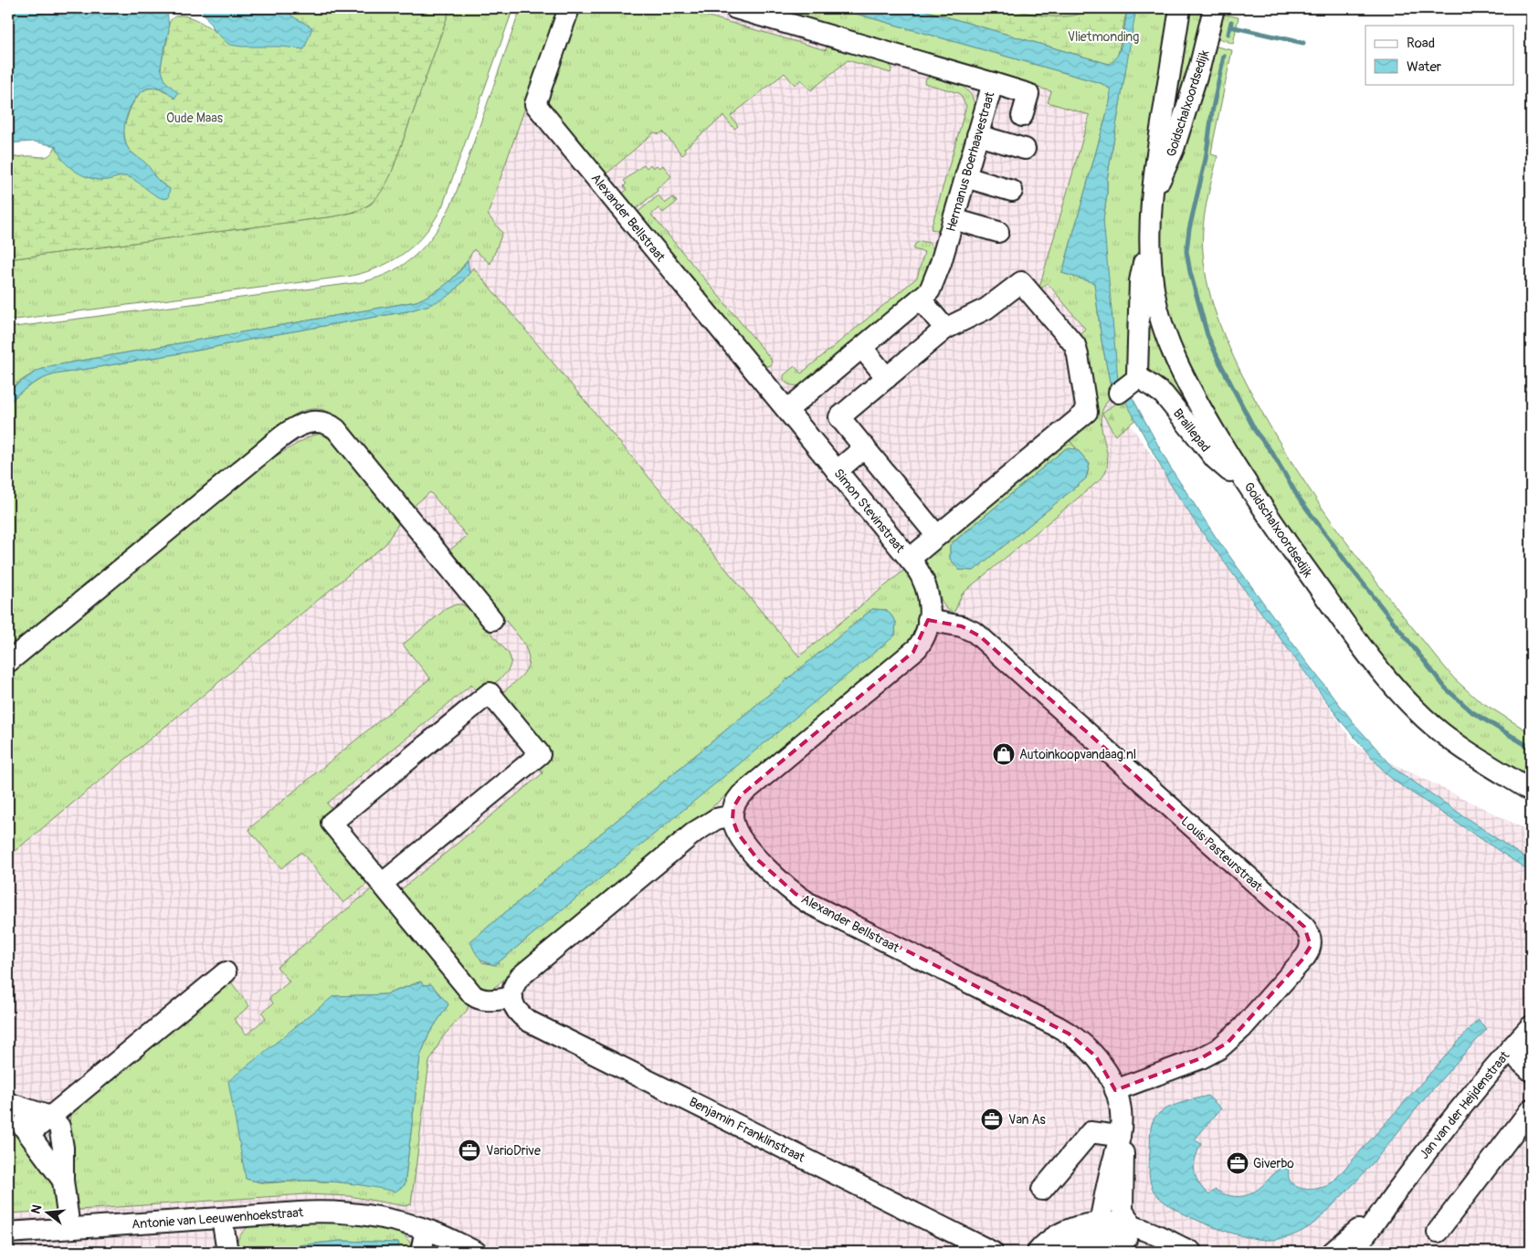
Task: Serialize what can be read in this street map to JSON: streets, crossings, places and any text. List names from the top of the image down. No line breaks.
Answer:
{"streets":{"street":["Goidschalxoordsedijk","Hermanus Boerhaavestraat","Alexander Bellstraat","Braillepad","Simon Stevinstraat","Louis Pasteurstraat","Jan van der Heijdenstraat","Benjamin Franklinstraat","Antonie van Leeuwenhoekstraat"]},"crossings":[["Goidschalxoordsedijk","Braillepad"],["Hermanus Boerhaavestraat","Alexander Bellstraat"],["Hermanus Boerhaavestraat","Simon Stevinstraat"],["Alexander Bellstraat","Simon Stevinstraat"],["Alexander Bellstraat","Louis Pasteurstraat"],["Simon Stevinstraat","Louis Pasteurstraat"]],"parks":["Vlietmonding","Oude Maas"],"places":{"shop":["Autoinkoopvandaag.nl"],"office":["Van As","VarioDrive","Giverbo"]},"legend":["Road","Water"],"north":"left"}
